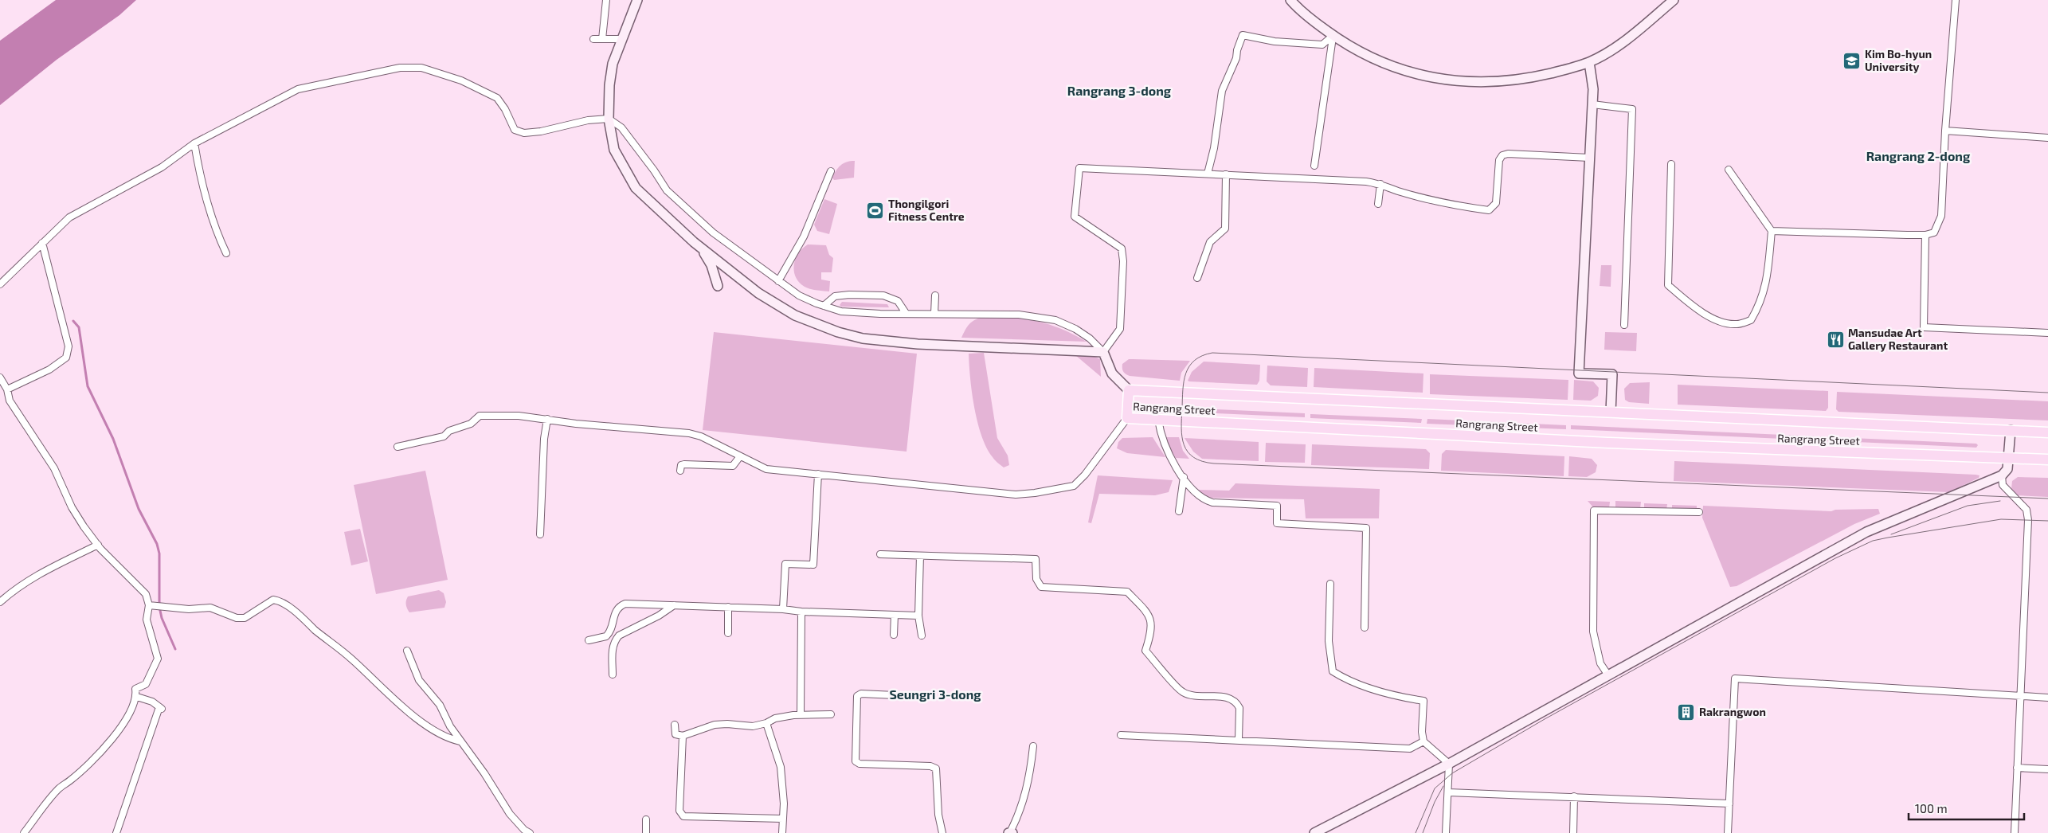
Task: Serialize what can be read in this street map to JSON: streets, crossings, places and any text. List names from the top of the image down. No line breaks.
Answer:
{"streets":{"main road":["Rangrang Street"]},"districts":["Rangrang 3-dong","Rangrang 2-dong","Seungri 3-dong"],"places":{"school or university":["Kim Bo-hyun University"],"sports":["Thongilgori Fitness Centre"],"restaurant":["Mansudae Art Gallery Restaurant"],"building":["Rakrangwon"]},"scale_bar":"100 m"}
